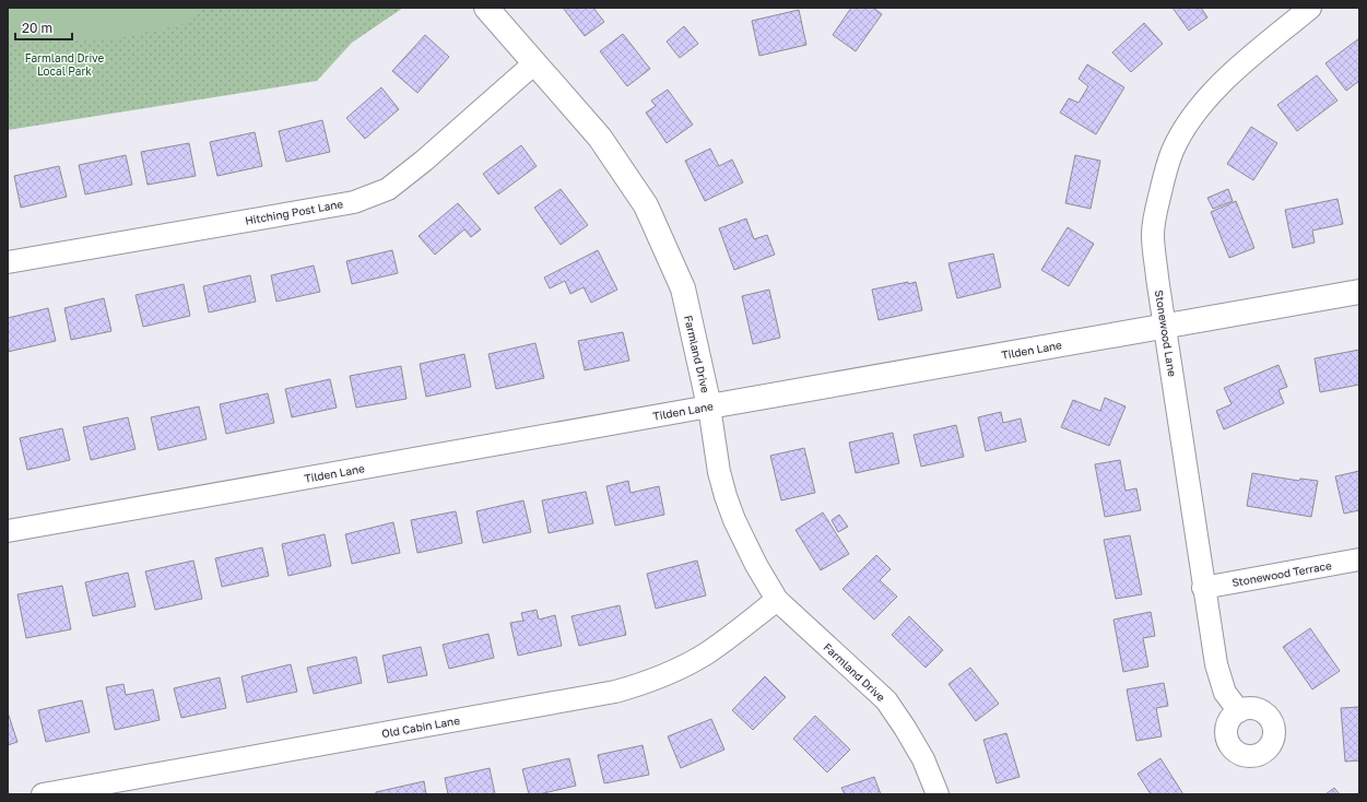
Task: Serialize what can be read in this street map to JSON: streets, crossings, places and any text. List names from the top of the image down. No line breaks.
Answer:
{"streets":{"street":["Hitching Post Lane","Stonewood Lane","Tilden Lane","Farmland Drive","Stonewood Terrace","Old Cabin Lane"]},"crossings":[["Hitching Post Lane","Farmland Drive"],["Stonewood Lane","Tilden Lane"],["Stonewood Lane","Stonewood Terrace"],["Tilden Lane","Farmland Drive"],["Farmland Drive","Old Cabin Lane"]],"parks":["Farmland Drive Local Park"],"scale_bar":"20 m"}
